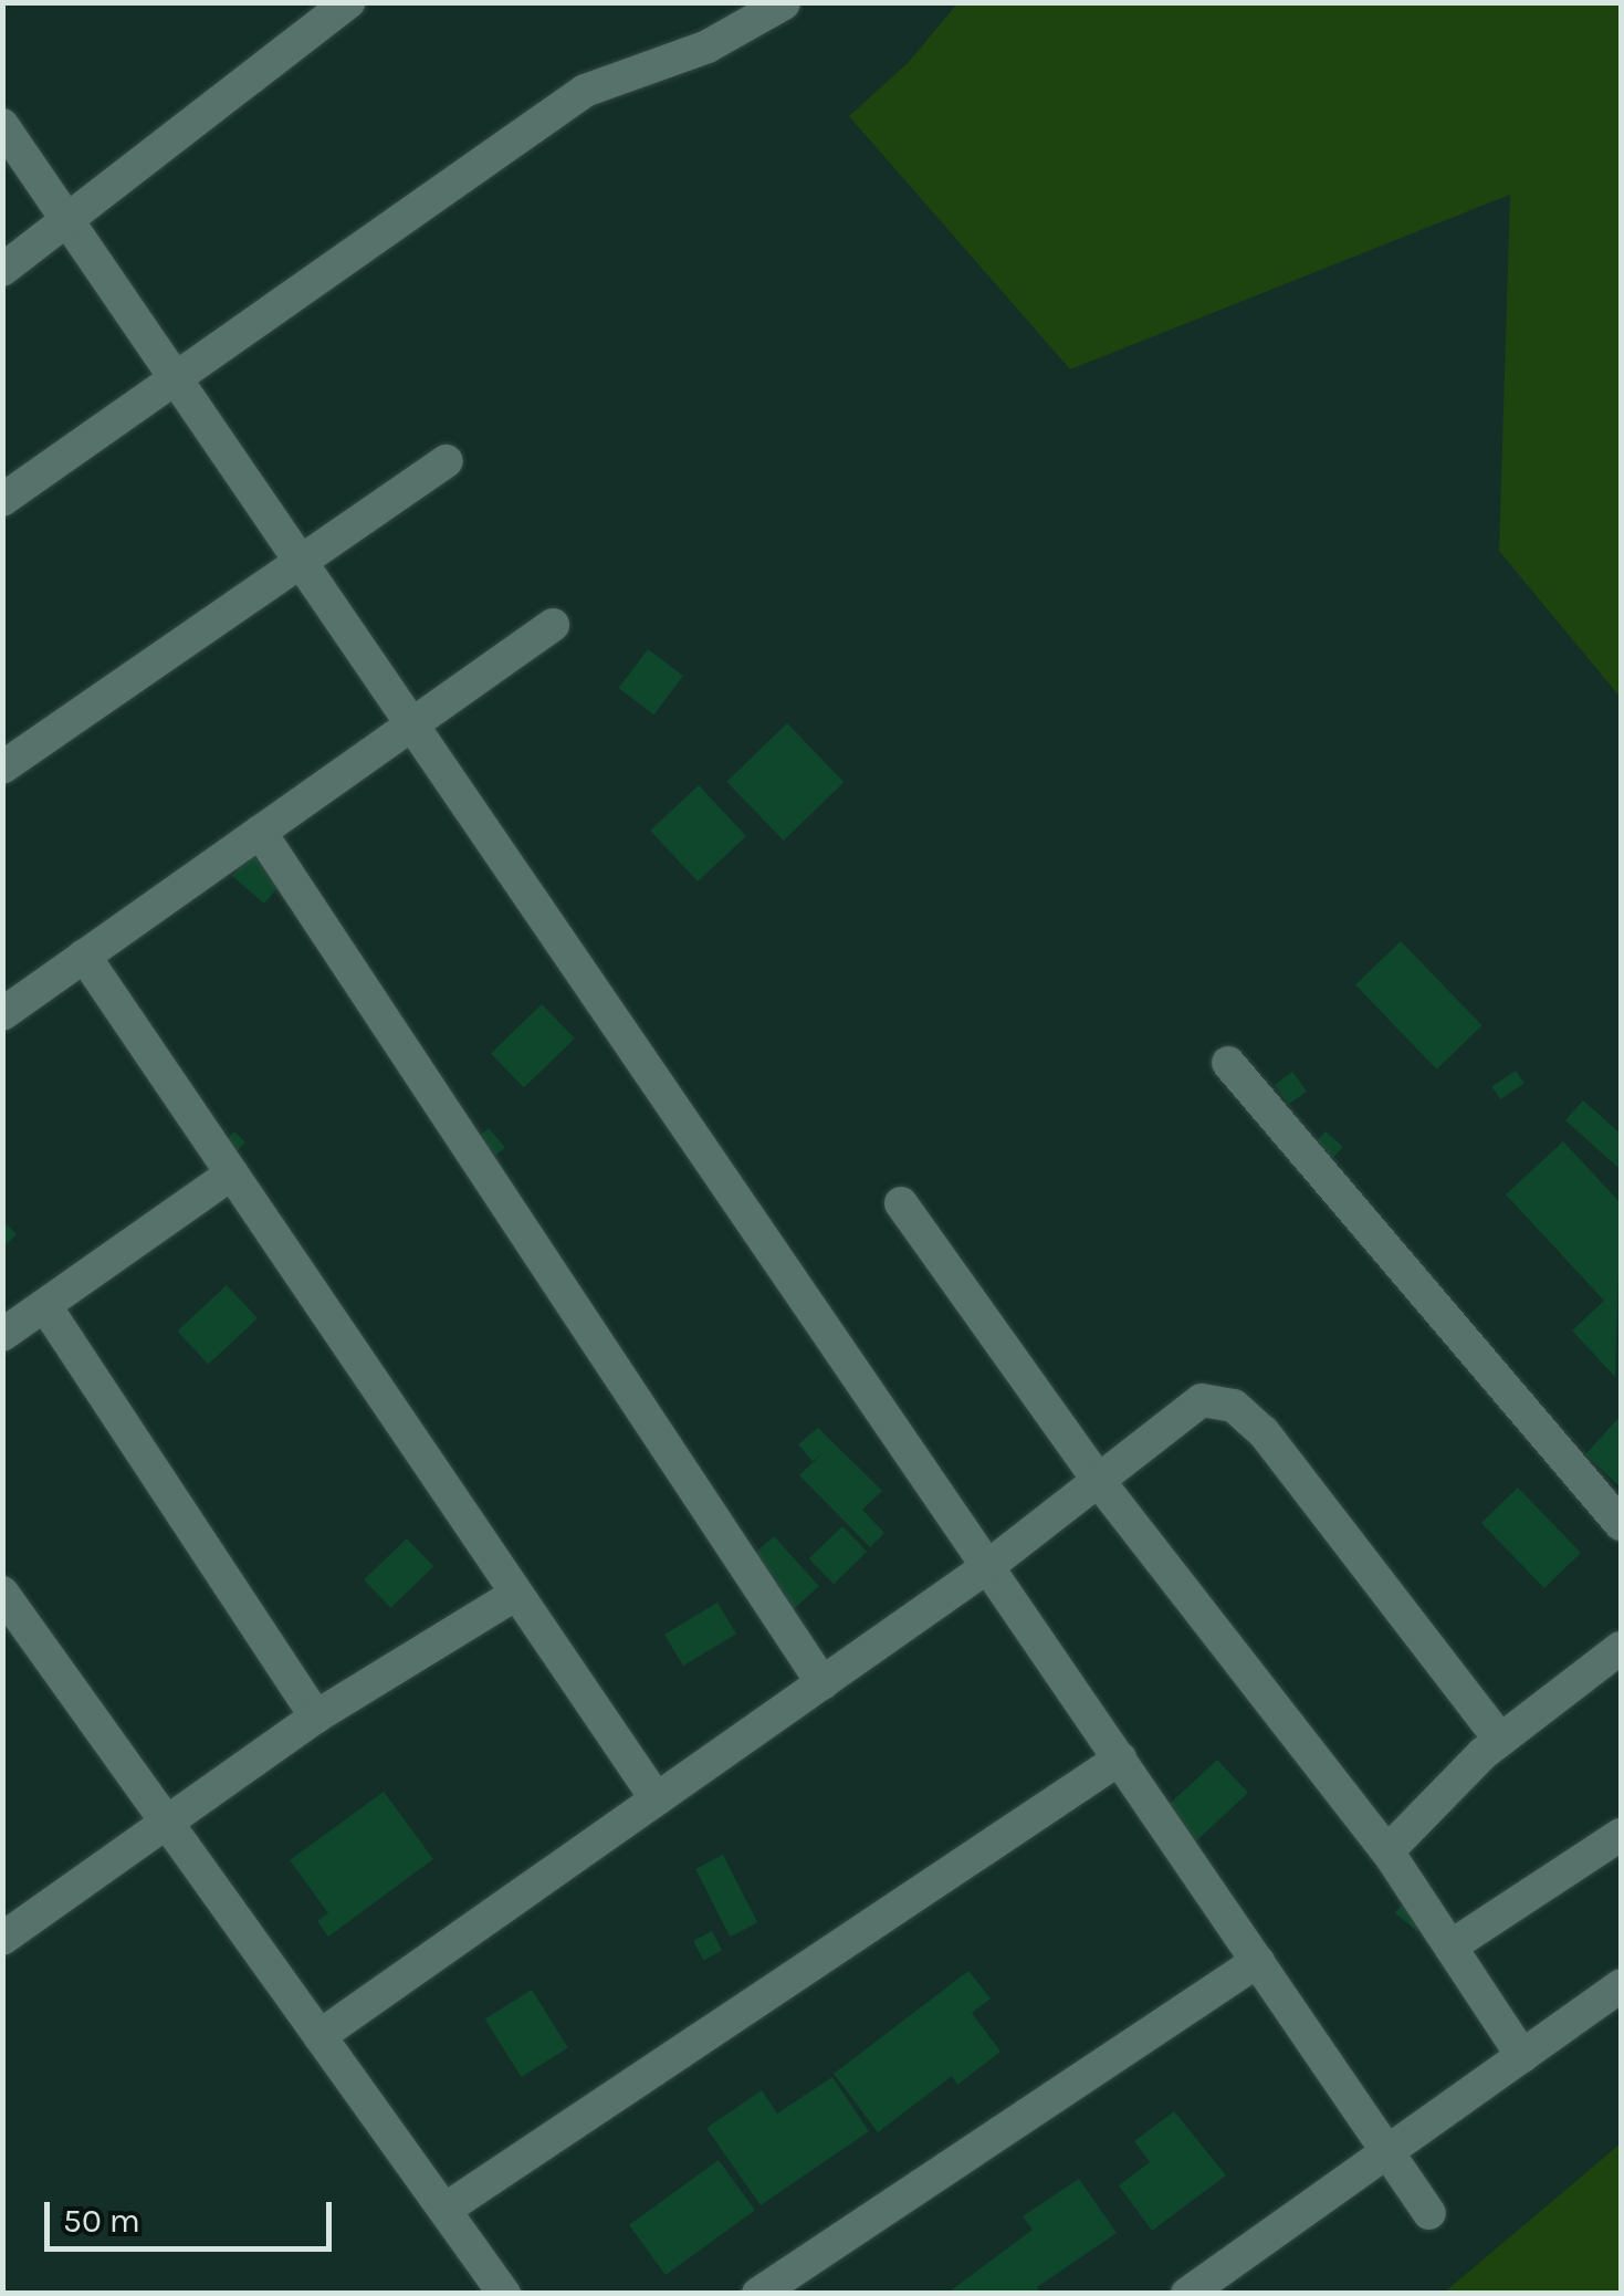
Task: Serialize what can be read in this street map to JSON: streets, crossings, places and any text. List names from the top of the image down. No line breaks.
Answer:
{"scale_bar":"50 m"}
